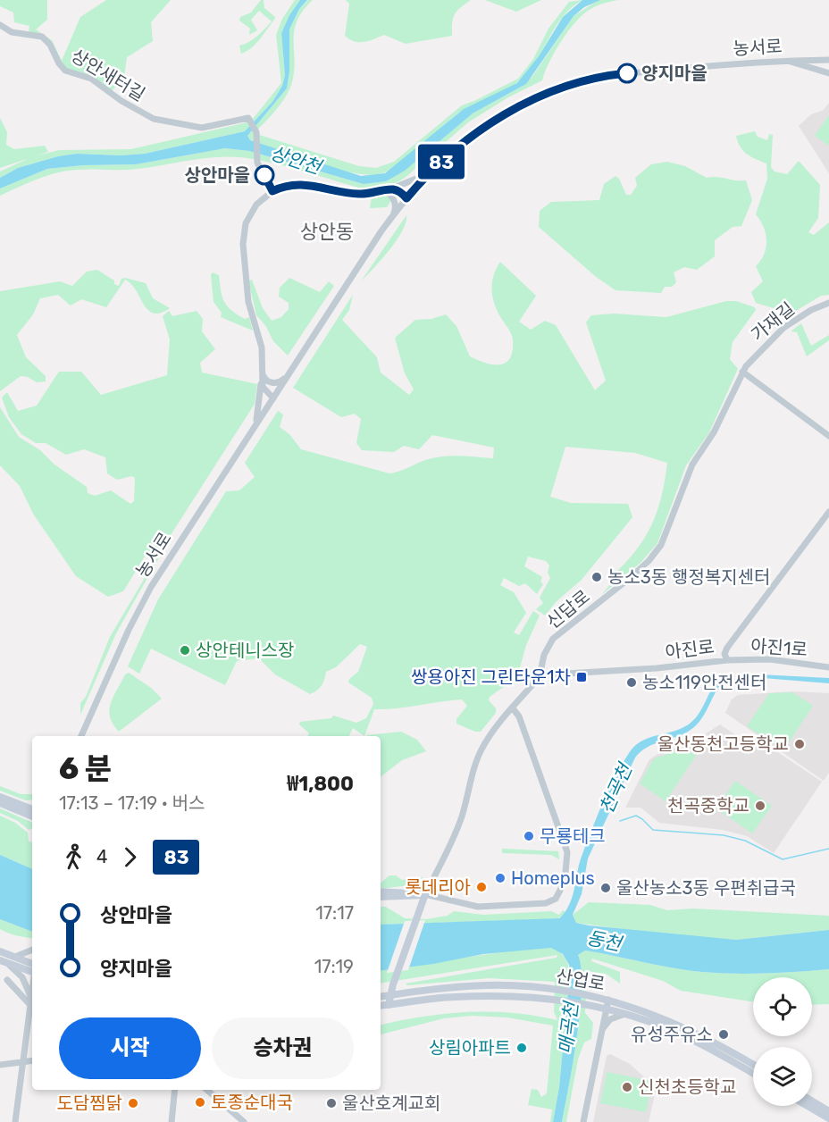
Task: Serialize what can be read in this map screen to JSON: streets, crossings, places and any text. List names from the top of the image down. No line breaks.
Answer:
{"streets":{"main road":["신답로","산업로"],"street":["농서로","상안새터길","가재길","아진1로","아진로"]},"crossings":[["가재길","신답로"],["신답로","아진로"],["신답로","산업로"],["아진1로","아진로"]],"districts":["상안동"],"water":["상안천","천곡천","동천","매곡천"],"places":{"other":["양지마을","상안마을","농소3동 행정복지센터","상안테니스장","농소119안전센터","울산동천고등학교","천곡중학교","무룡테크","Homeplus","롯데리아","울산농소3동 우편취급국","유성주유소","상림아파트","신천초등학교","토종순대국","도담찜닭","울산호계교회"],"transit":["쌍용아진 그린타운1차"]},"lines":["bus line 83"],"page":{"on_map":"83","heading":["6 분","17:13 – 17:19 · 버스","₩1,800"],"legs":["4","83"],"list":[{"name":"상안마을","value":"17:17"},{"name":"양지마을","value":"17:19"}],"buttons":["시작","승차권"]}}
